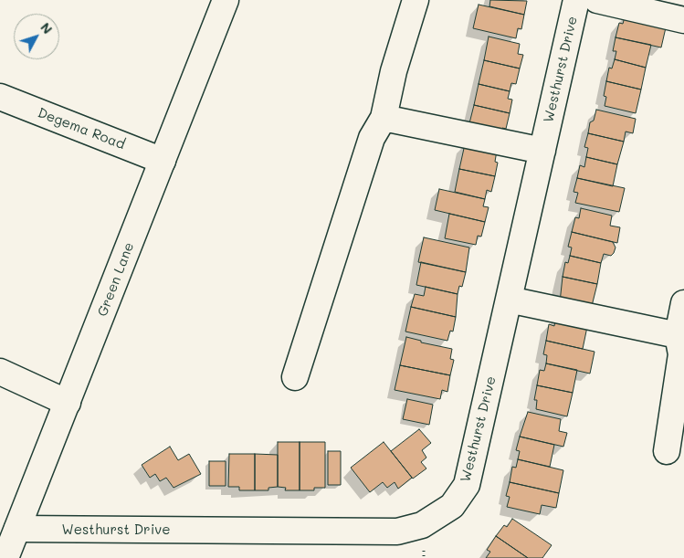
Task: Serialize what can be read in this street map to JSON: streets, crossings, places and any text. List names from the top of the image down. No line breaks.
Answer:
{"streets":{"street":["Westhurst Drive","Degema Road","Green Lane"]},"crossings":[["Westhurst Drive","Green Lane"],["Degema Road","Green Lane"]],"north":"top right"}
